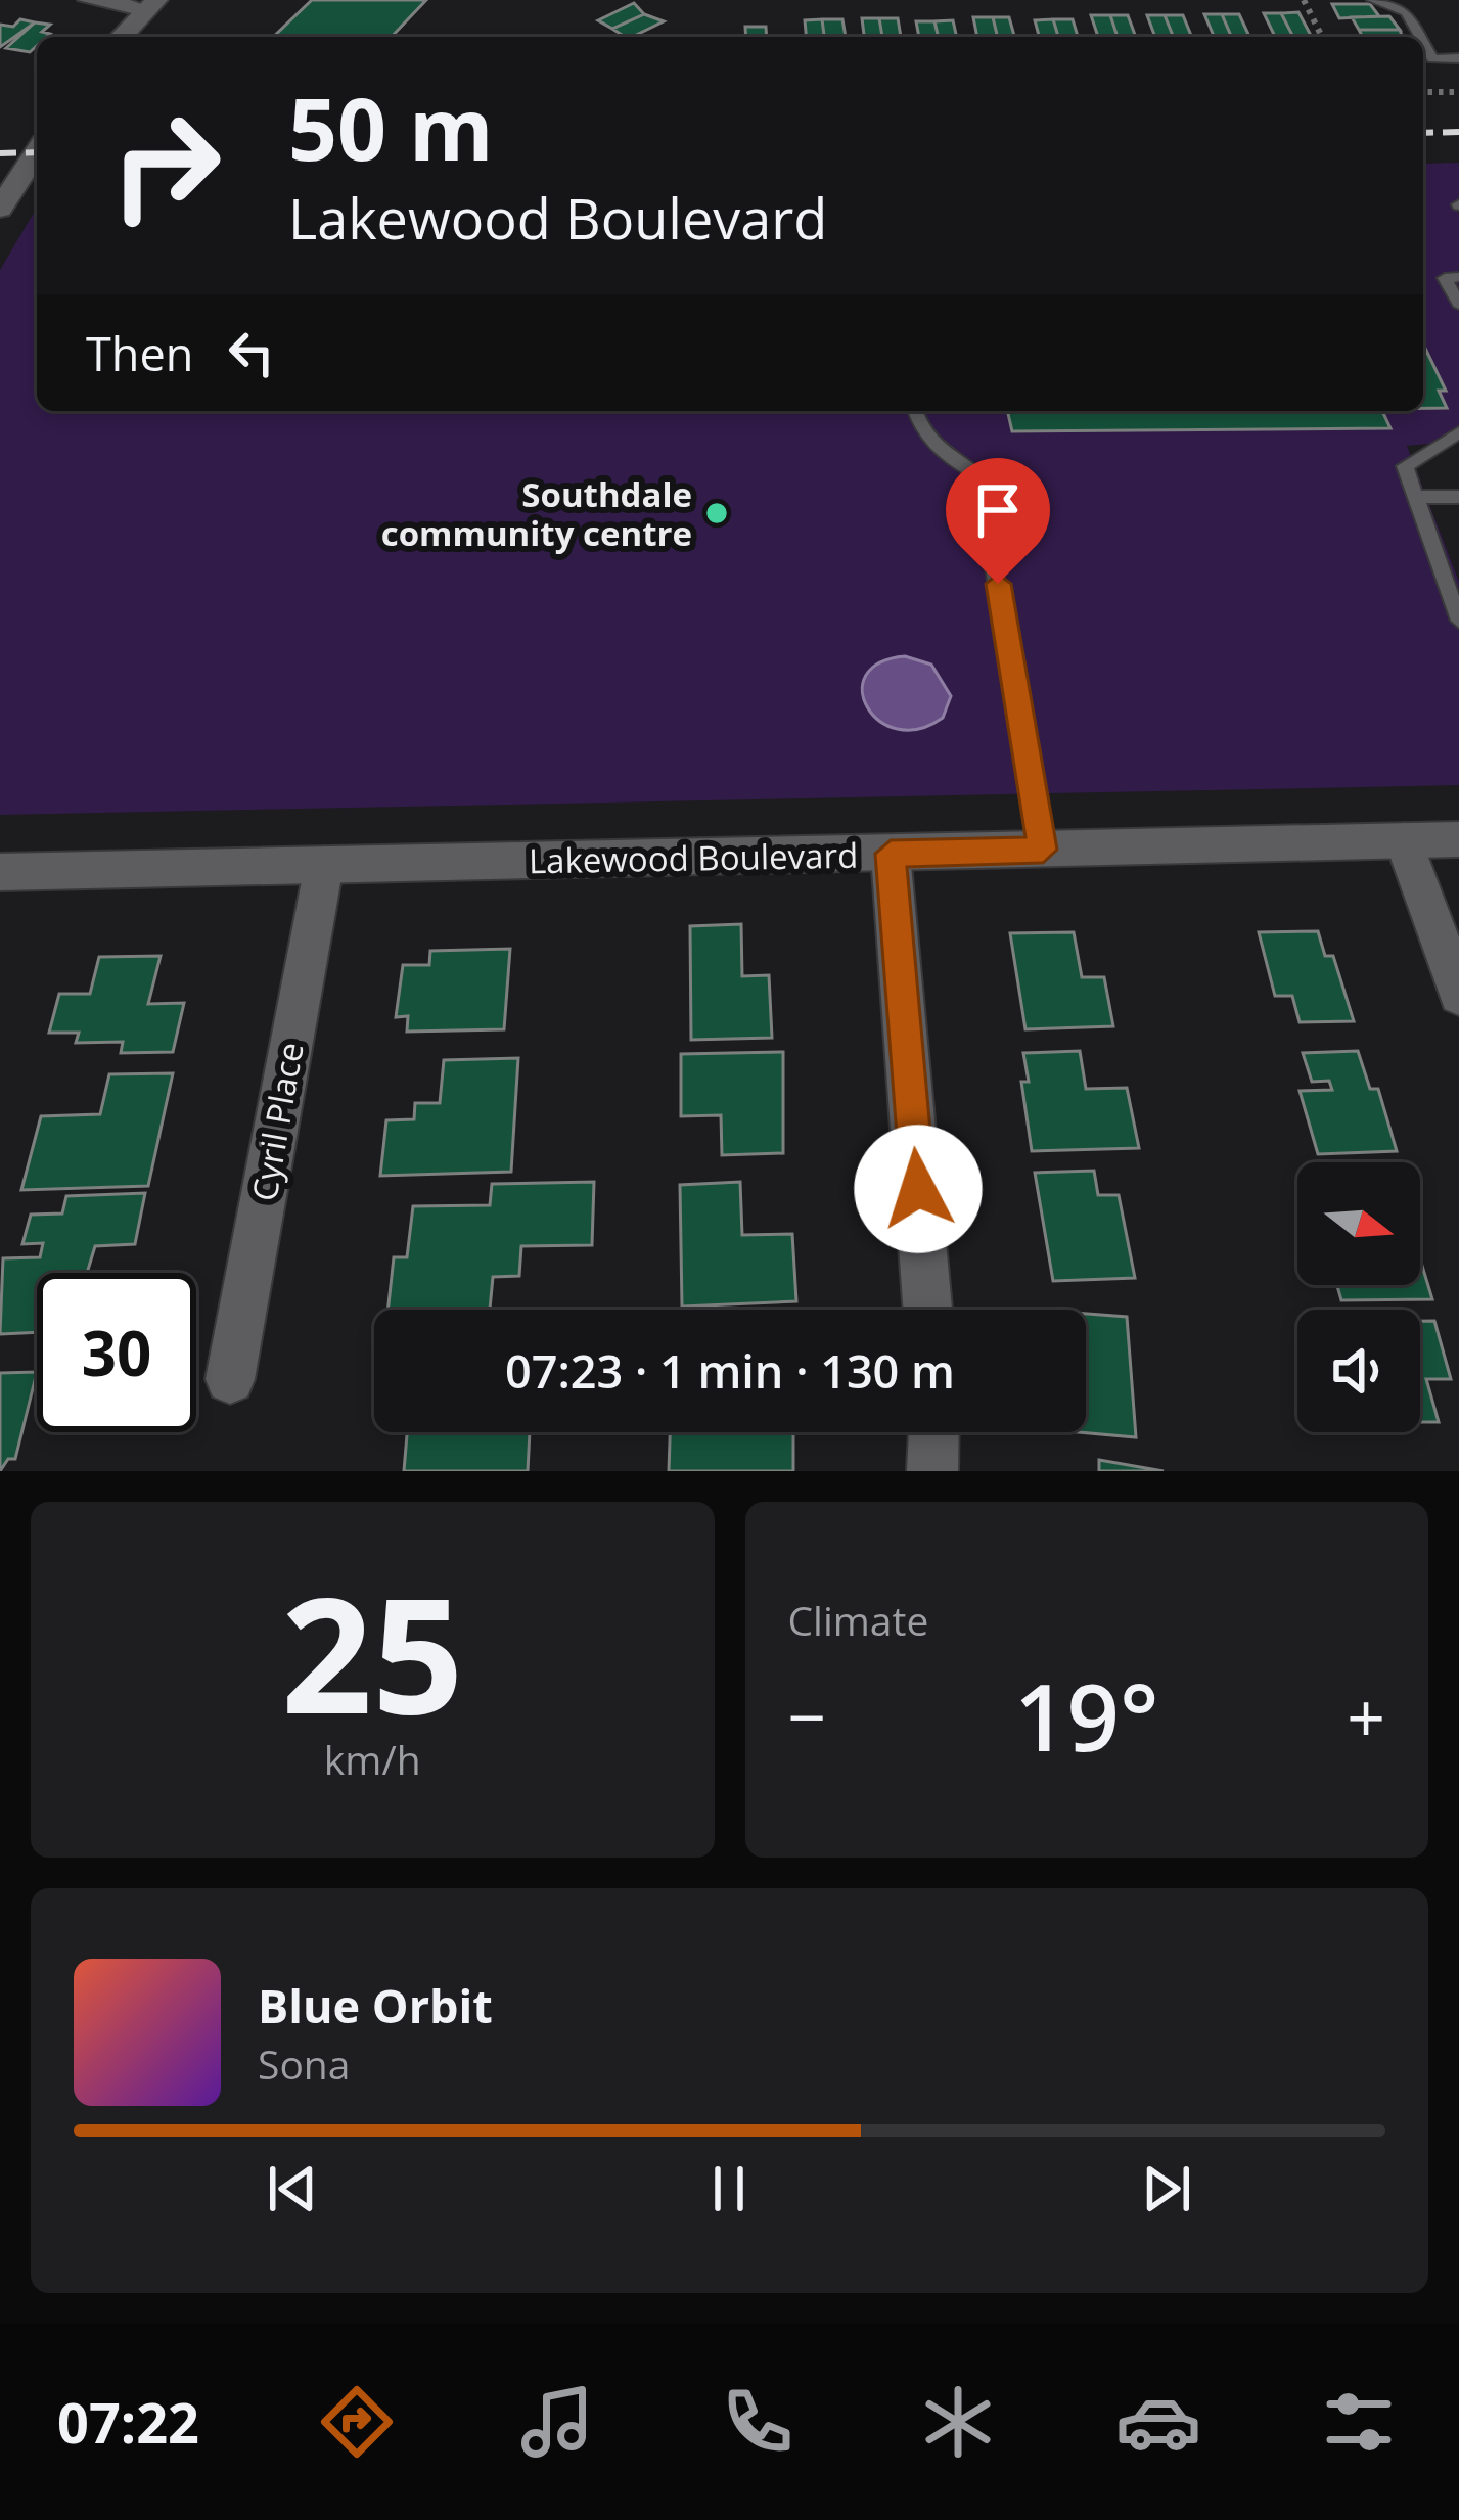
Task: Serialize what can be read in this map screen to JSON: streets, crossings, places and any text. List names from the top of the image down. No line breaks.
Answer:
{"streets":{"street":["Lakewood Boulevard","Cyril Place"]},"crossings":[["Lakewood Boulevard","Cyril Place"]],"places":["Southdale community centre"],"north":"right","page":{"turn":["50 m","Lakewood Boulevard"],"then":"Then","limit":"30","trip":"07:23 · 1 min · 130 m","tile":[["25","km/h"],"Climate"],"heat":["−","19°","+"],"song":["Blue Orbit","Sona"],"tabs":"07:22"}}
